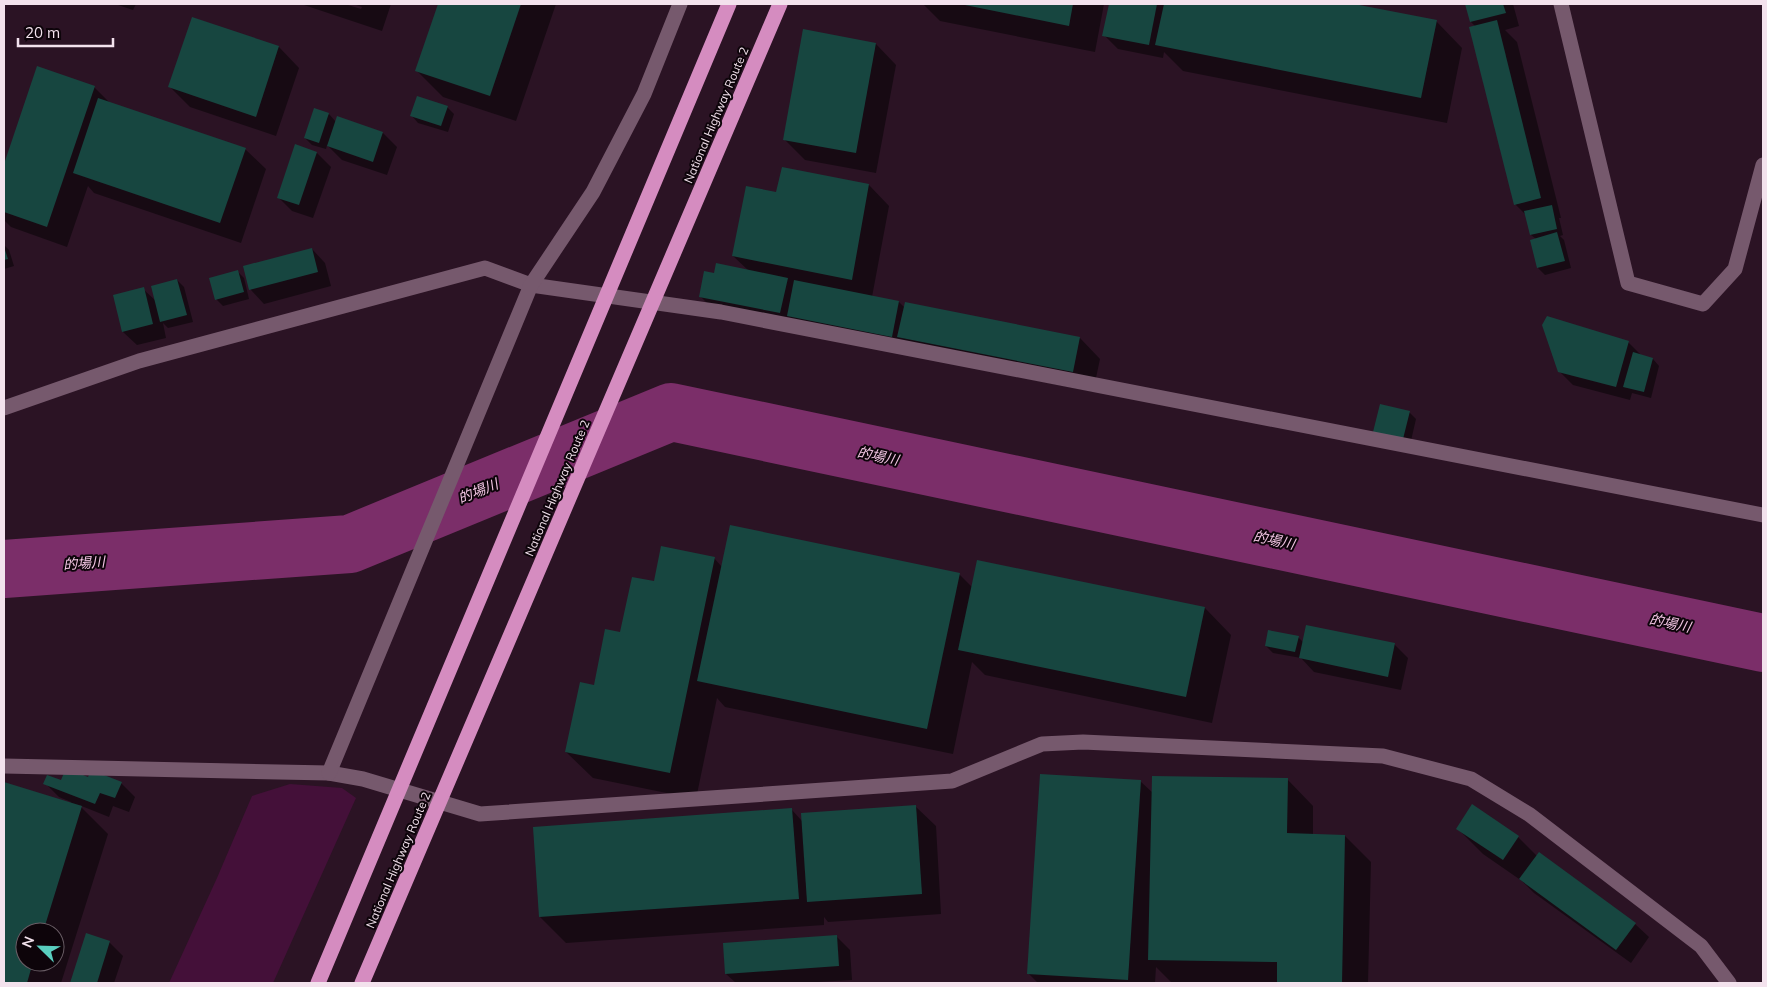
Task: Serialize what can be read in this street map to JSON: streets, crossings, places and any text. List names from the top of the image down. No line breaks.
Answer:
{"streets":{"highway":["National Highway Route 2"]},"water":["的場川"],"scale_bar":"20 m","north":"top left"}
